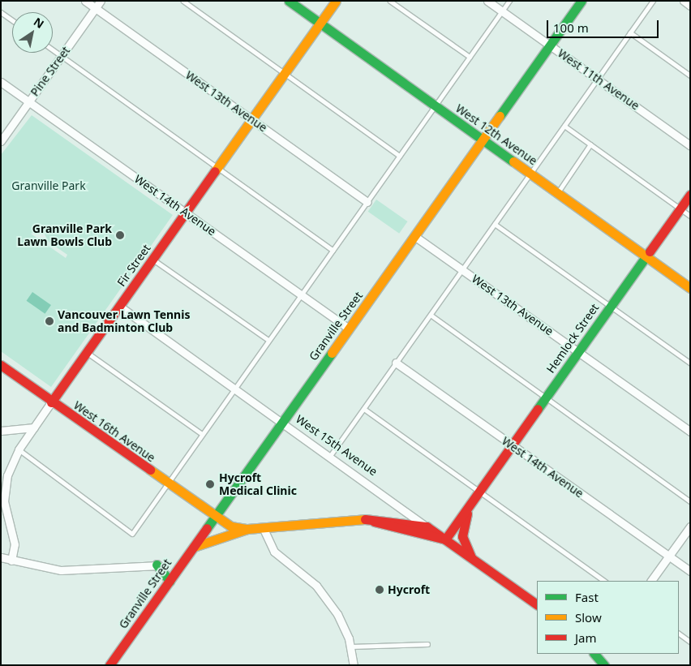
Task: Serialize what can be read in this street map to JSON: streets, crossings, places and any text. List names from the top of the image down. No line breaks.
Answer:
{"streets":{"main road":["West 12th Avenue","Fir Street","Granville Street","Hemlock Street","West 16th Avenue","West 15th Avenue"],"street":["Pine Street","West 11th Avenue","West 13th Avenue","West 14th Avenue"]},"crossings":[["Pine Street","West 13th Avenue"],["Pine Street","West 14th Avenue"],["West 11th Avenue","Granville Street"],["West 13th Avenue","Fir Street"],["West 13th Avenue","Granville Street"],["West 13th Avenue","Hemlock Street"],["West 12th Avenue","Fir Street"],["West 12th Avenue","Granville Street"],["West 12th Avenue","Hemlock Street"],["West 14th Avenue","Fir Street"],["West 14th Avenue","Granville Street"],["West 14th Avenue","Hemlock Street"],["Fir Street","West 16th Avenue"],["Fir Street","West 15th Avenue"],["Granville Street","West 16th Avenue"],["Granville Street","West 15th Avenue"],["Hemlock Street","West 15th Avenue"]],"parks":["Granville Park"],"places":["Granville Park Lawn Bowls Club","Vancouver Lawn Tennis and Badminton Club","Hycroft Medical Clinic","Hycroft"],"legend":["Fast","Slow","Jam"],"scale_bar":"100 m","north":"top right"}
